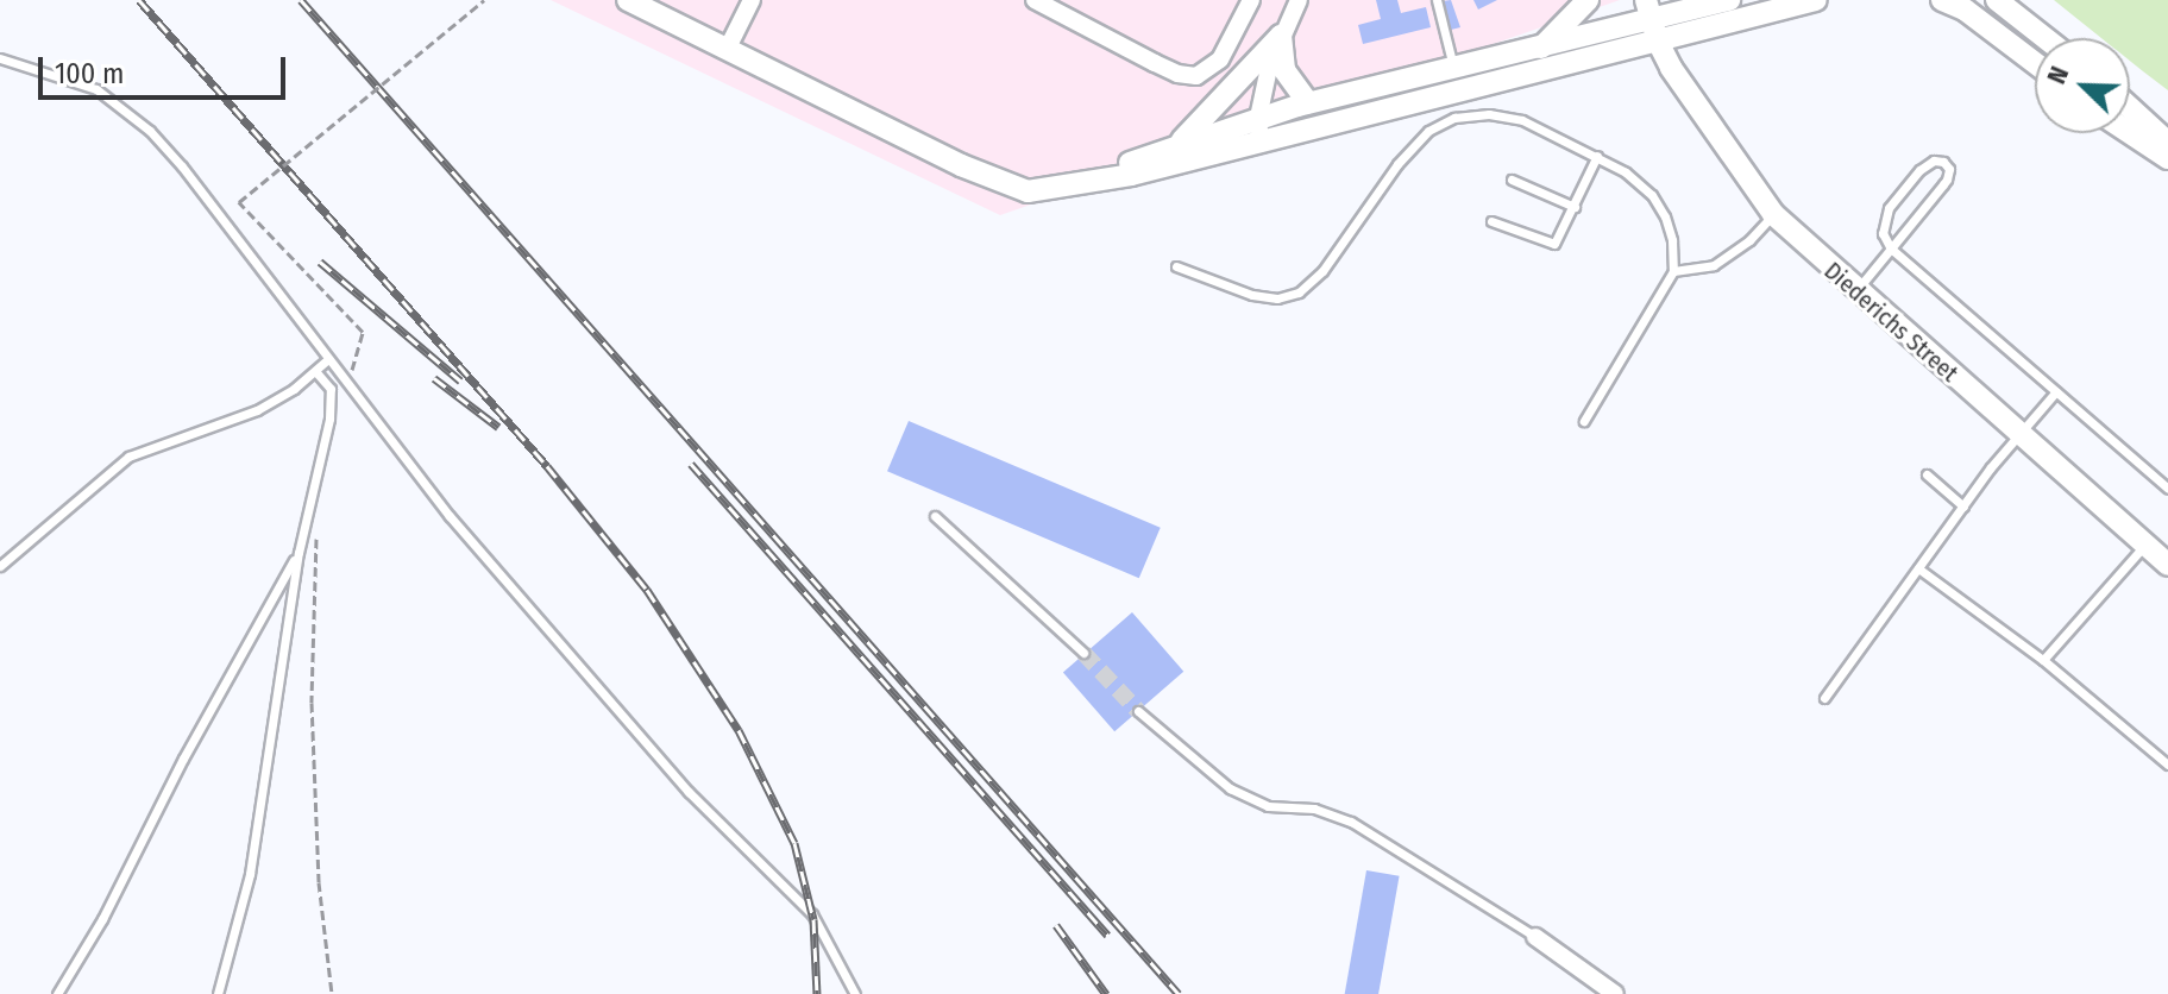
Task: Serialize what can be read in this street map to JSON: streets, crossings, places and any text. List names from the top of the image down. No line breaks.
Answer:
{"streets":{"main road":["Diederichs Street"]},"scale_bar":"100 m","north":"top left"}
